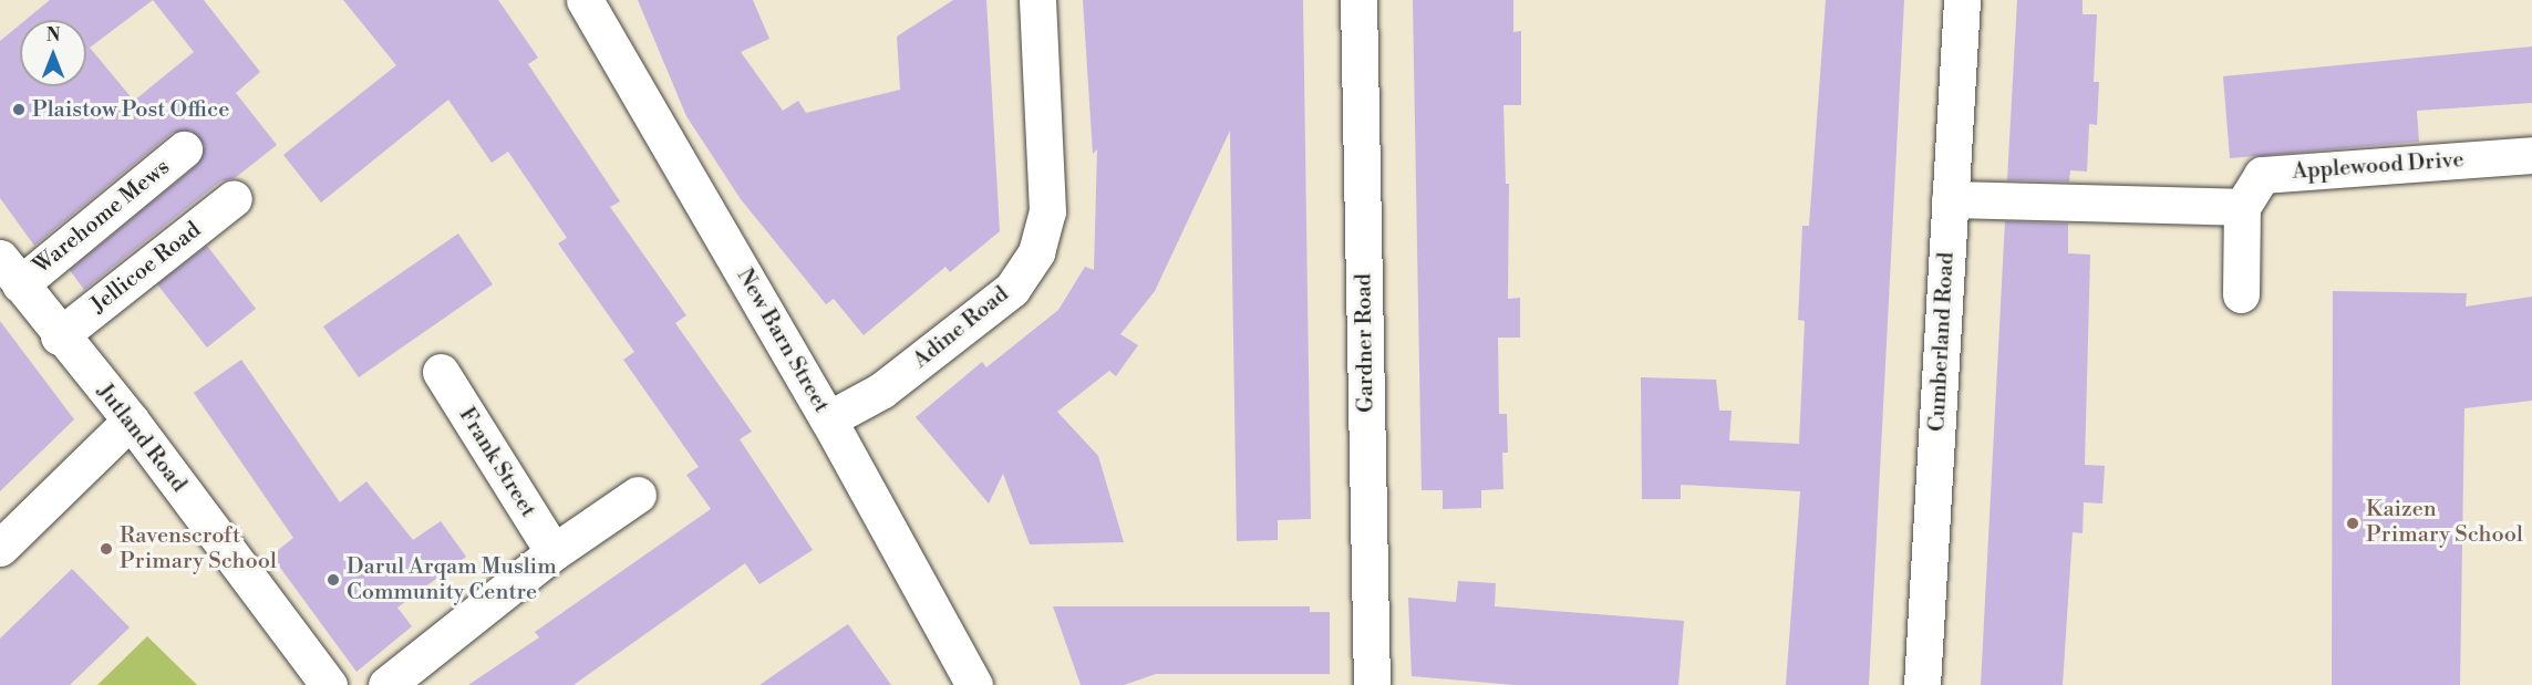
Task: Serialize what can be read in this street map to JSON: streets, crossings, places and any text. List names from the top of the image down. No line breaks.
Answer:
{"streets":{"street":["Applewood Drive","Warehome Mews","Jellicoe Road","Adine Road","New Barn Street","Cumberland Road","Gardner Road","Jutland Road","Frank Street"]},"crossings":[["Warehome Mews","Jutland Road"],["Jellicoe Road","Jutland Road"],["Adine Road","New Barn Street"]],"places":["Plaistow Post Office","Kaizen Primary School","Ravenscroft Primary School","Darul Arqam Muslim Community Centre"],"north":"top"}
